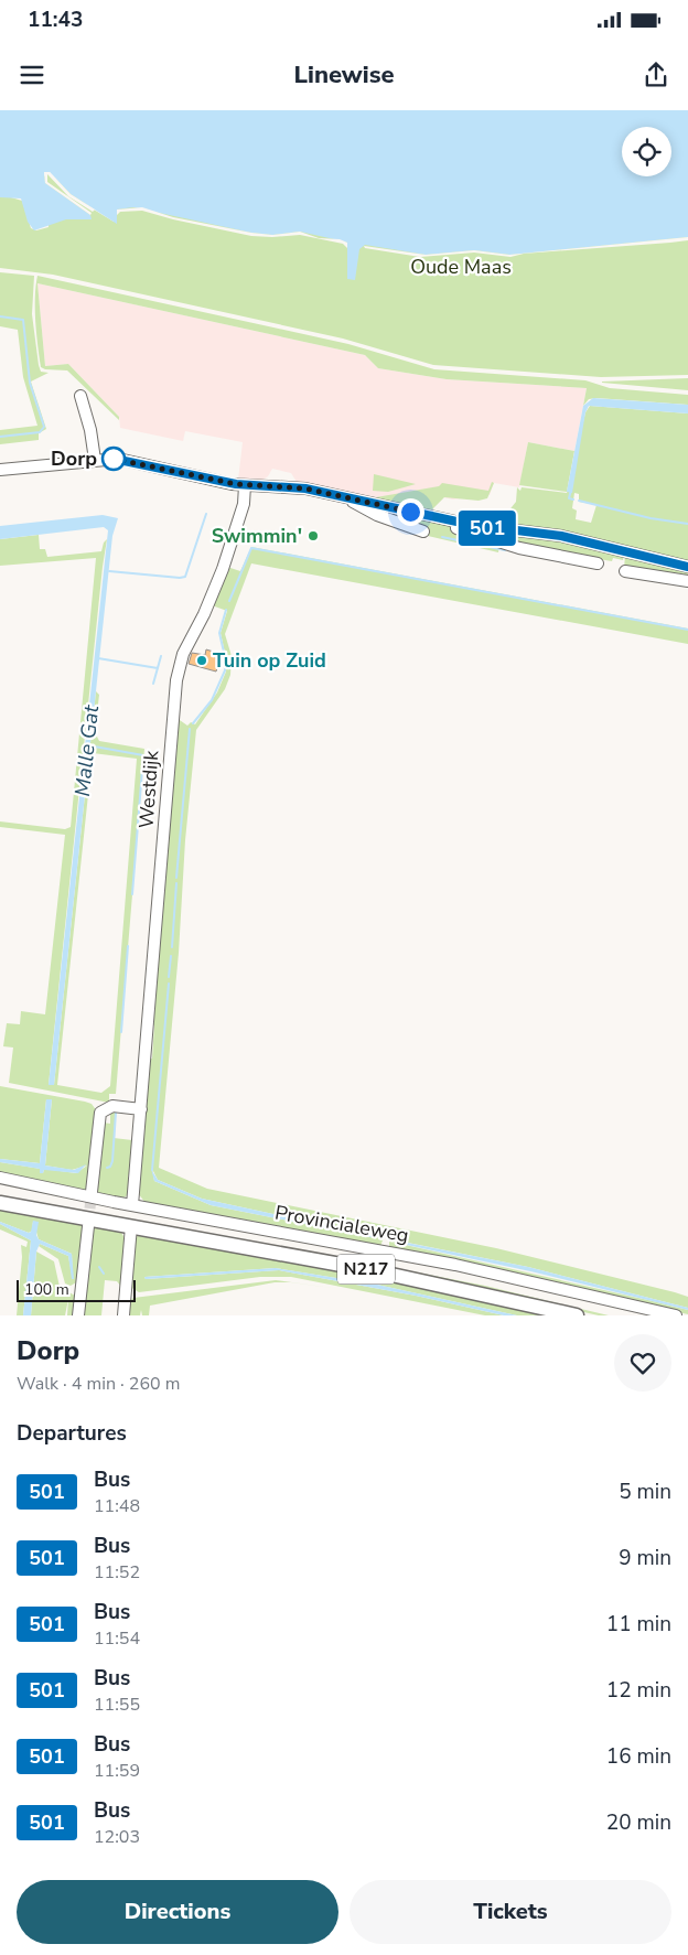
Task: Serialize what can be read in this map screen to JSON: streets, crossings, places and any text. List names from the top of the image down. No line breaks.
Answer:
{"streets":{"main road":["Provincialeweg","N217"],"street":["Westdijk"]},"crossings":[["Westdijk","Provincialeweg"]],"water":["Malle Gat"],"parks":["Oude Maas"],"places":["Dorp","Swimmin'","Tuin op Zuid"],"lines":["bus line 501"],"scale_bar":"100 m","page":{"status":"11:43","header":"Linewise","on_map":"501","scale":"100 m","heading":[["Dorp","Walk · 4 min · 260 m"],"Departures"],"list":[{"mark":"501","name":"Bus","note":"11:48","value":"5 min"},{"mark":"501","name":"Bus","note":"11:52","value":"9 min"},{"mark":"501","name":"Bus","note":"11:54","value":"11 min"},{"mark":"501","name":"Bus","note":"11:55","value":"12 min"},{"mark":"501","name":"Bus","note":"11:59","value":"16 min"},{"mark":"501","name":"Bus","note":"12:03","value":"20 min"}],"buttons":["Directions","Tickets"]}}
